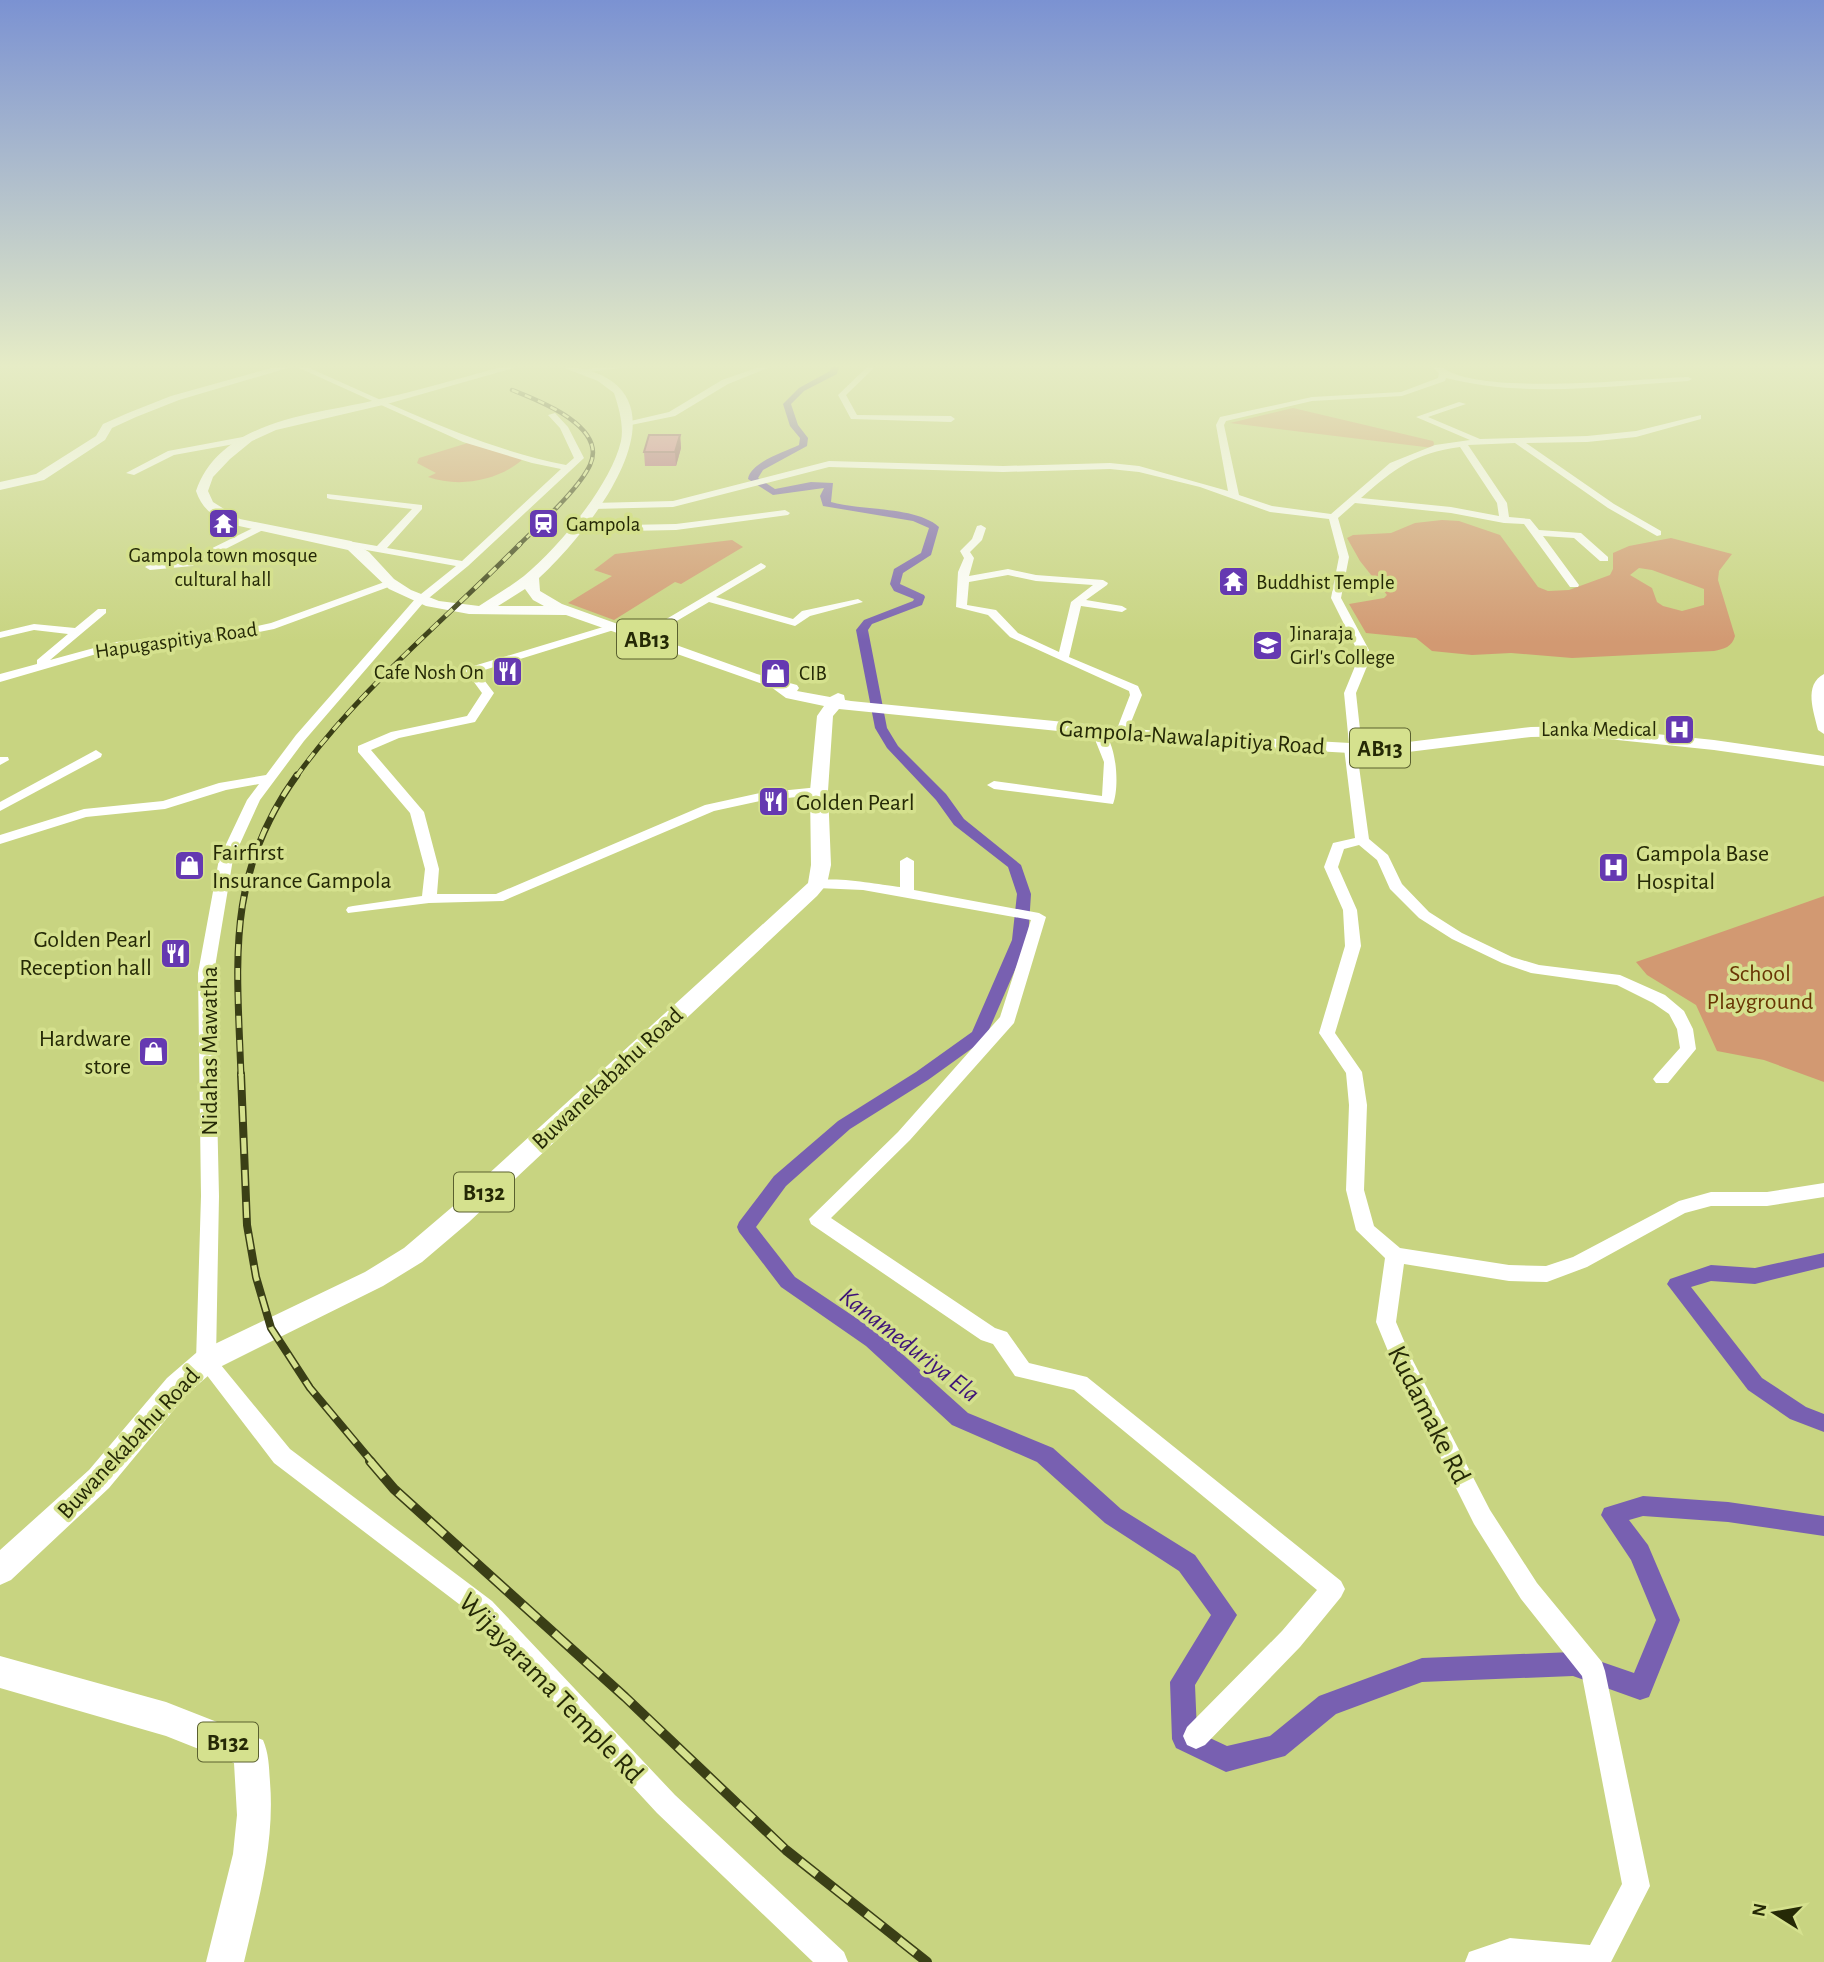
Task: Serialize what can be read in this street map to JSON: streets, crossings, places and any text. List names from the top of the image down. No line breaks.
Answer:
{"streets":{"main road":["AB13","Gampola-Nawalapitiya Road","Buwanekabahu Road","B132"],"street":["Hapugaspitiya Road","Nidahas Mawatha","Kudamake Rd","Wijayarama Temple Rd"]},"crossings":[["AB13","Gampola-Nawalapitiya Road"],["Nidahas Mawatha","Buwanekabahu Road"],["Nidahas Mawatha","Wijayarama Temple Rd"],["Buwanekabahu Road","Wijayarama Temple Rd"]],"water":["Kanameduriya Ela"],"parks":["School Playground"],"places":{"temple":["Gampola town mosque cultural hall","Buddhist Temple"],"station":["Gampola"],"school or university":["Jinaraja Girl's College"],"restaurant":["Cafe Nosh On","Golden Pearl","Golden Pearl Reception hall"],"shop":["CIB","Fairfirst Insurance Gampola","Hardware store"],"hospital":["Lanka Medical","Gampola Base Hospital"]},"north":"left"}
